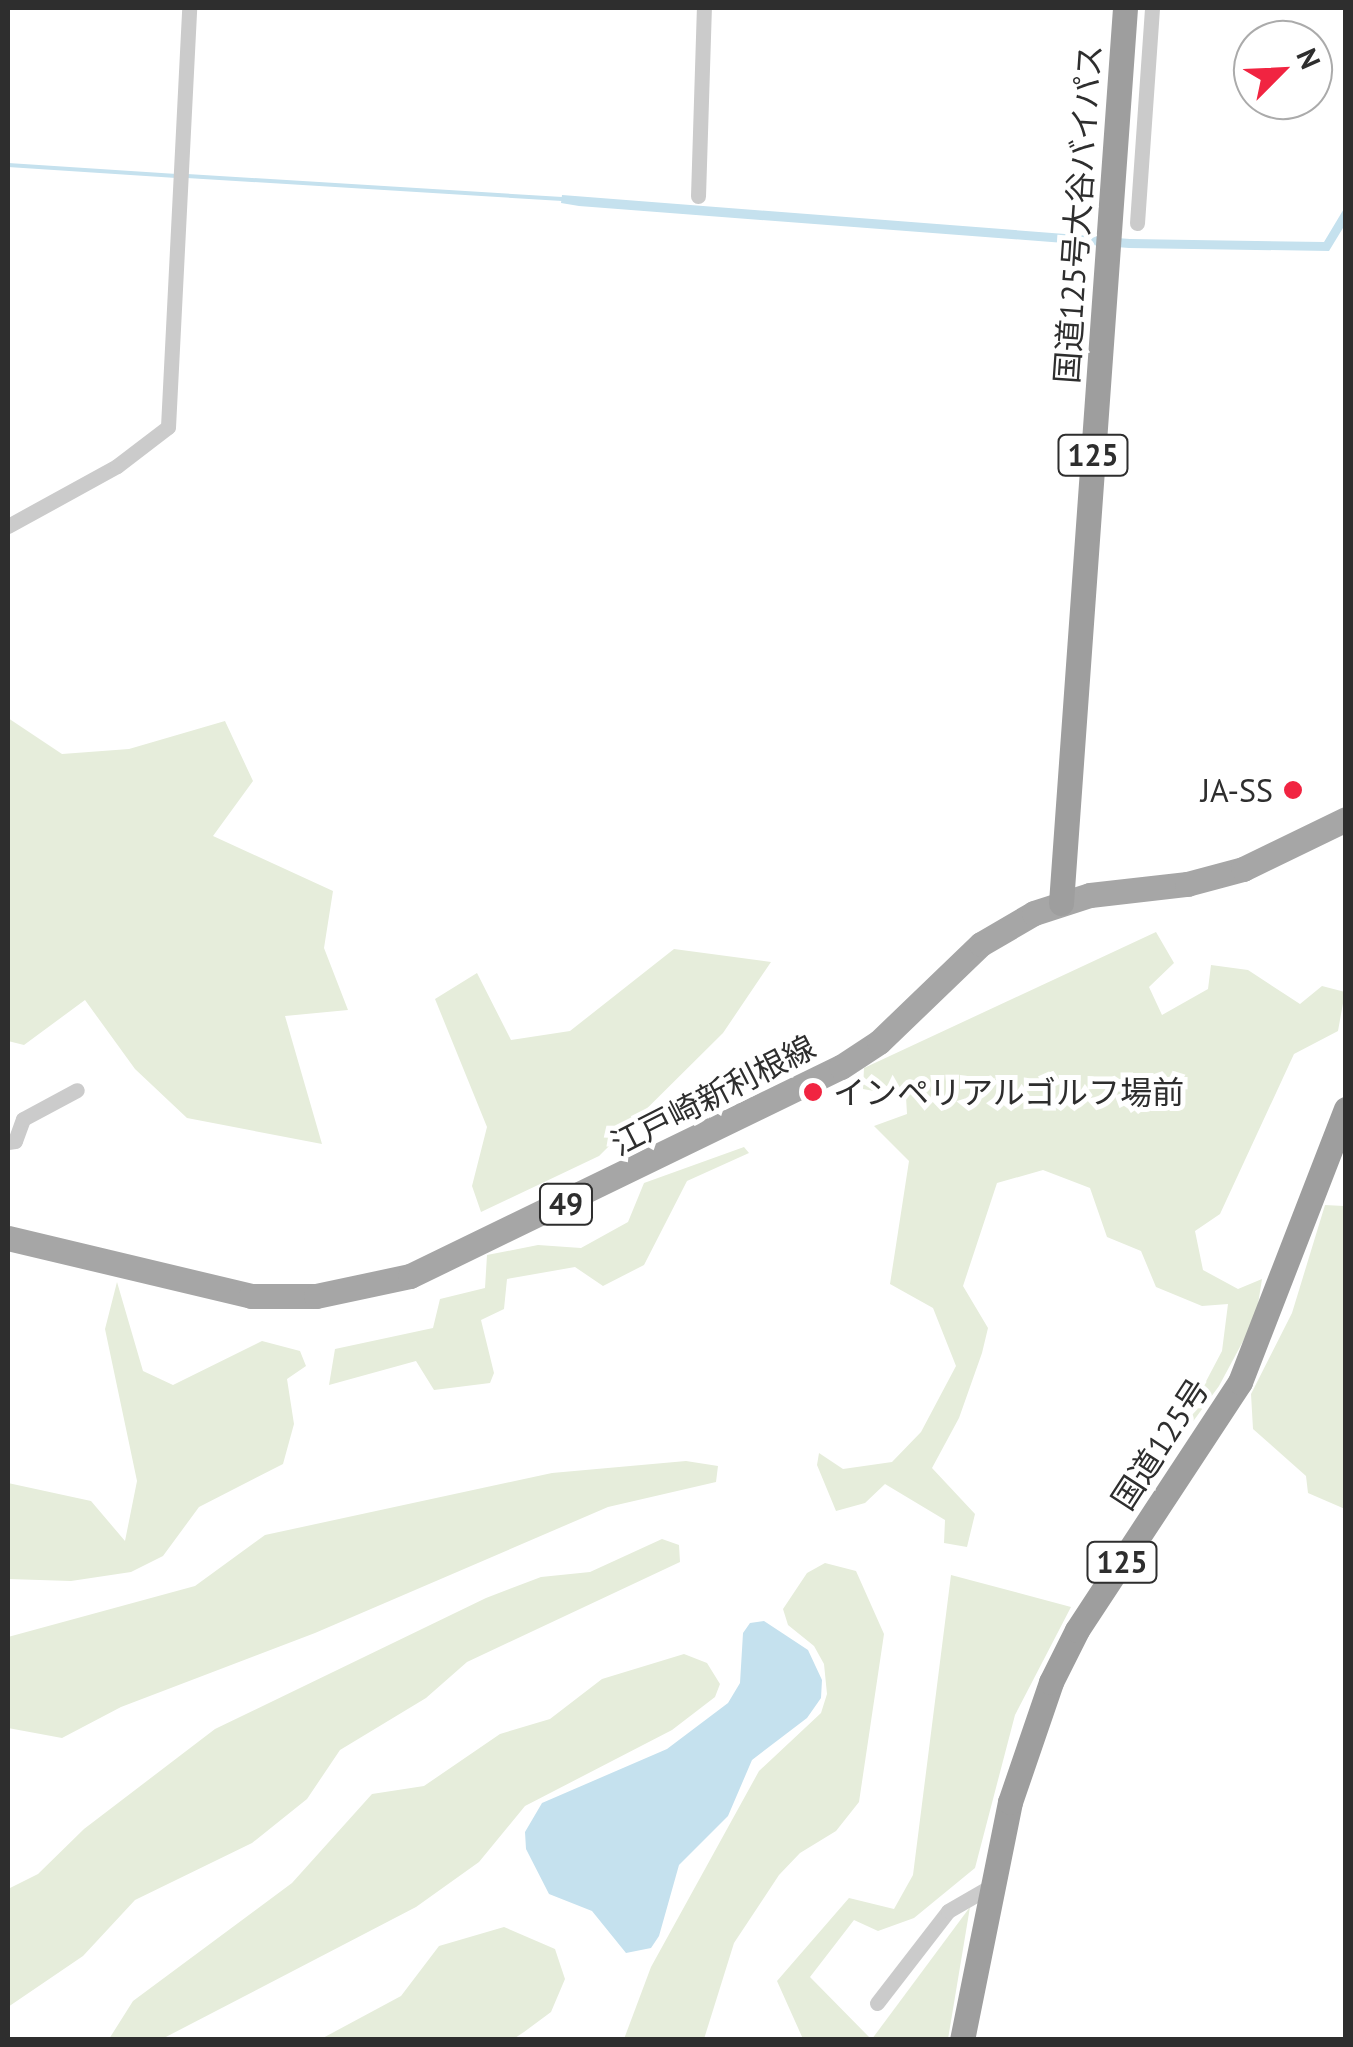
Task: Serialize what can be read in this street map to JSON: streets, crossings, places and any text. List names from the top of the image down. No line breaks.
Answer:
{"streets":{"highway":["国道125号大谷バイパス","125","国道125号"],"main road":["江戸崎新利根線","49"]},"crossings":[["国道125号大谷バイパス","江戸崎新利根線"]],"places":["JA-SS","インペリアルゴルフ場前"],"north":"top right"}
